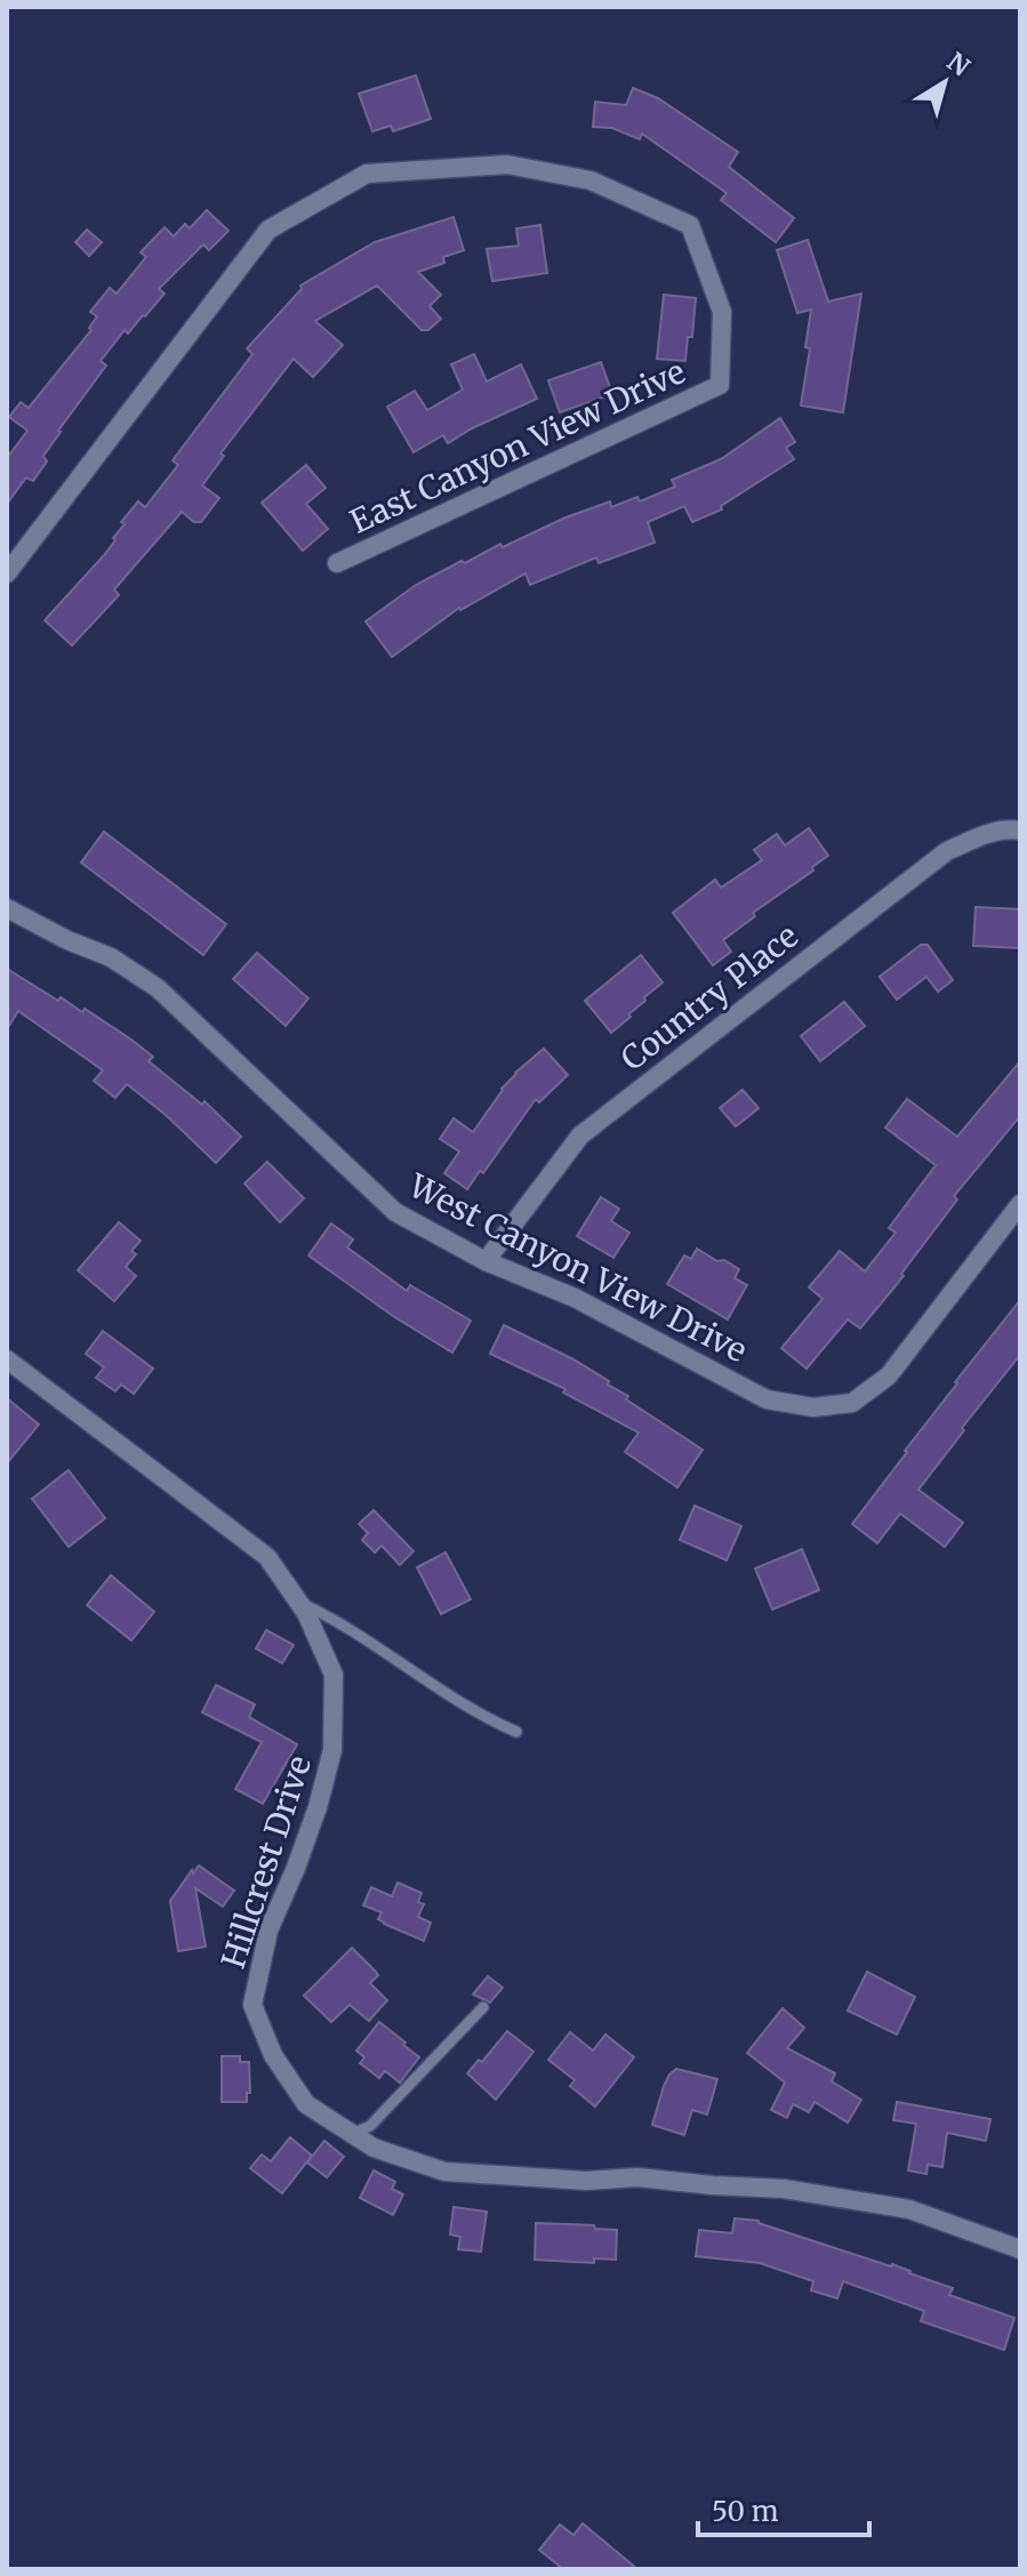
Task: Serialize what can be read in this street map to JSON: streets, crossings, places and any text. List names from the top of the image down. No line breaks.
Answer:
{"streets":{"street":["East Canyon View Drive","Country Place","West Canyon View Drive","Hillcrest Drive"]},"crossings":[["Country Place","West Canyon View Drive"]],"scale_bar":"50 m","north":"top right"}
